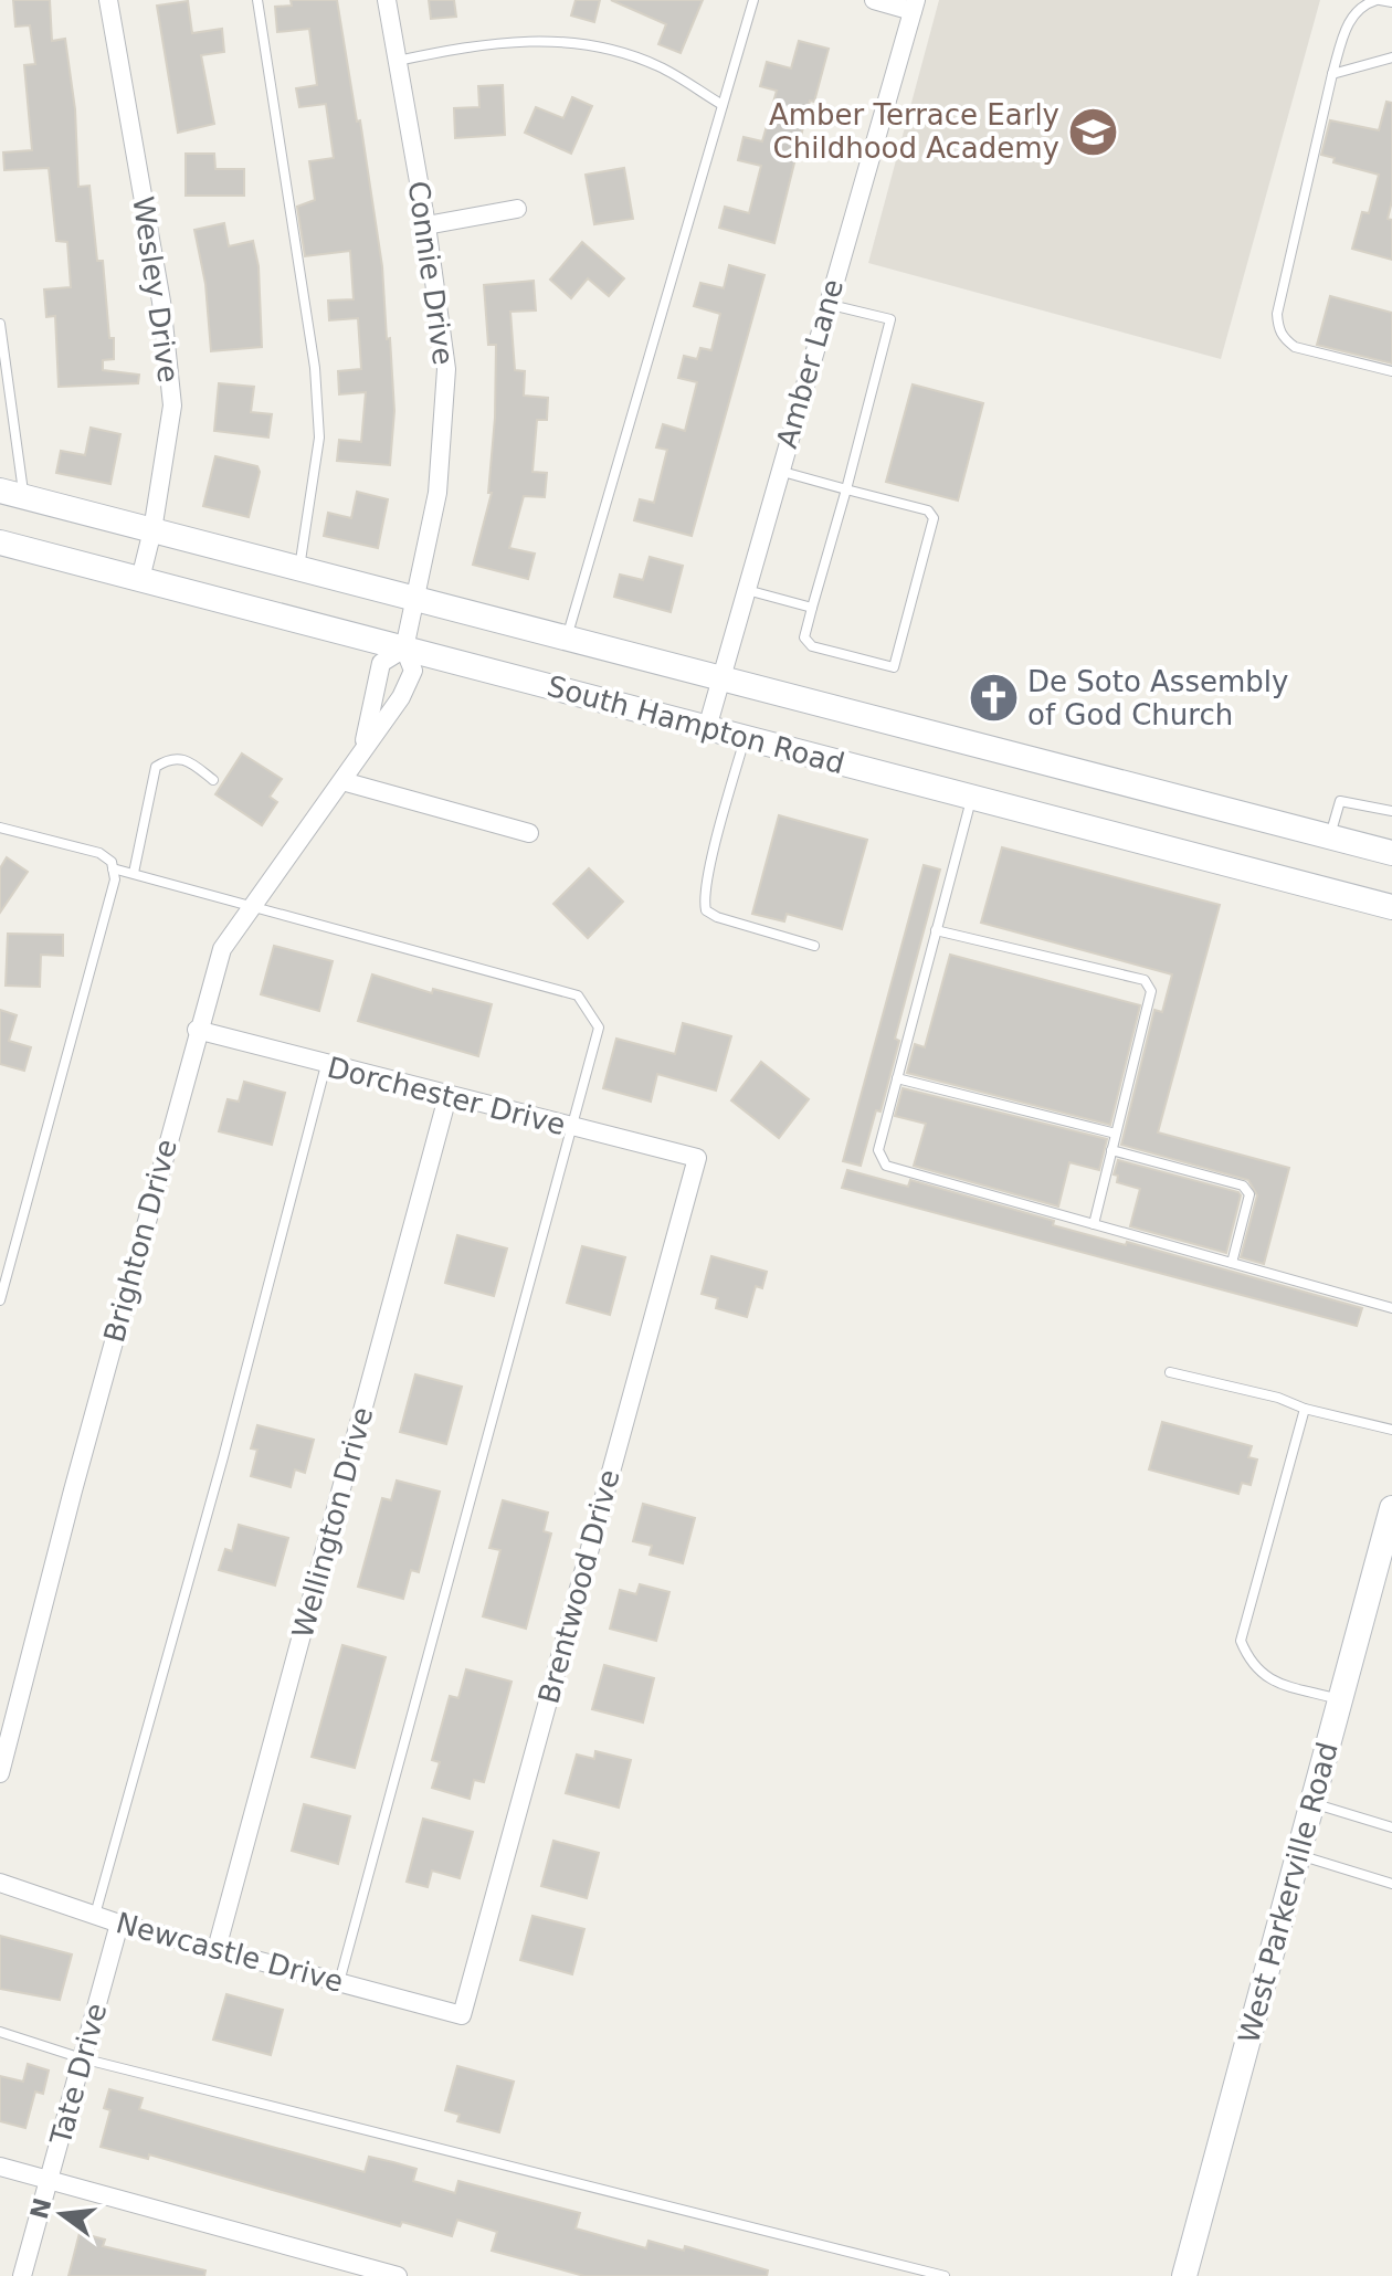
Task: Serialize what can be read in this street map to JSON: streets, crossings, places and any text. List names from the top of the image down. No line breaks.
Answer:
{"streets":{"main road":["South Hampton Road","West Parkerville Road"],"street":["Connie Drive","Wesley Drive","Amber Lane","Dorchester Drive","Brighton Drive","Wellington Drive","Brentwood Drive","Newcastle Drive","Tate Drive"]},"crossings":[["Connie Drive","South Hampton Road"],["Connie Drive","Brighton Drive"],["Wesley Drive","South Hampton Road"],["Amber Lane","South Hampton Road"],["South Hampton Road","Brighton Drive"],["Dorchester Drive","Brighton Drive"],["Dorchester Drive","Wellington Drive"],["Dorchester Drive","Brentwood Drive"],["Wellington Drive","Newcastle Drive"],["Brentwood Drive","Newcastle Drive"],["Newcastle Drive","Tate Drive"]],"places":{"school or university":["Amber Terrace Early Childhood Academy"],"church":["De Soto Assembly of God Church"]},"north":"left"}
